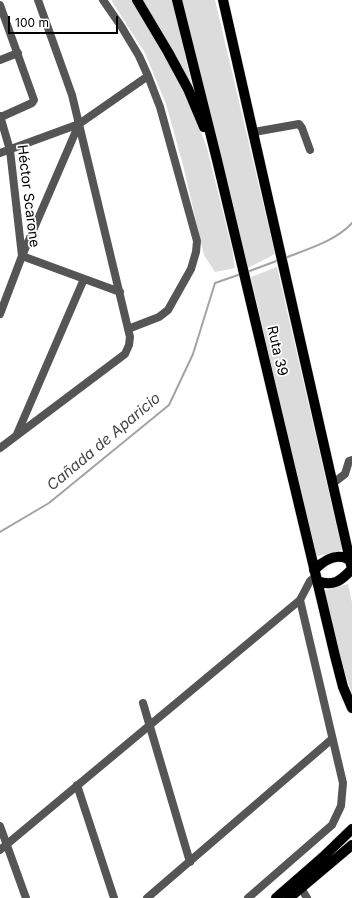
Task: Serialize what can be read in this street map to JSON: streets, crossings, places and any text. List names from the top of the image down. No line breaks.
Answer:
{"streets":{"main road":["Ruta 39"],"street":["Héctor Scarone"]},"water":["Cañada de Aparicio"],"scale_bar":"100 m"}
